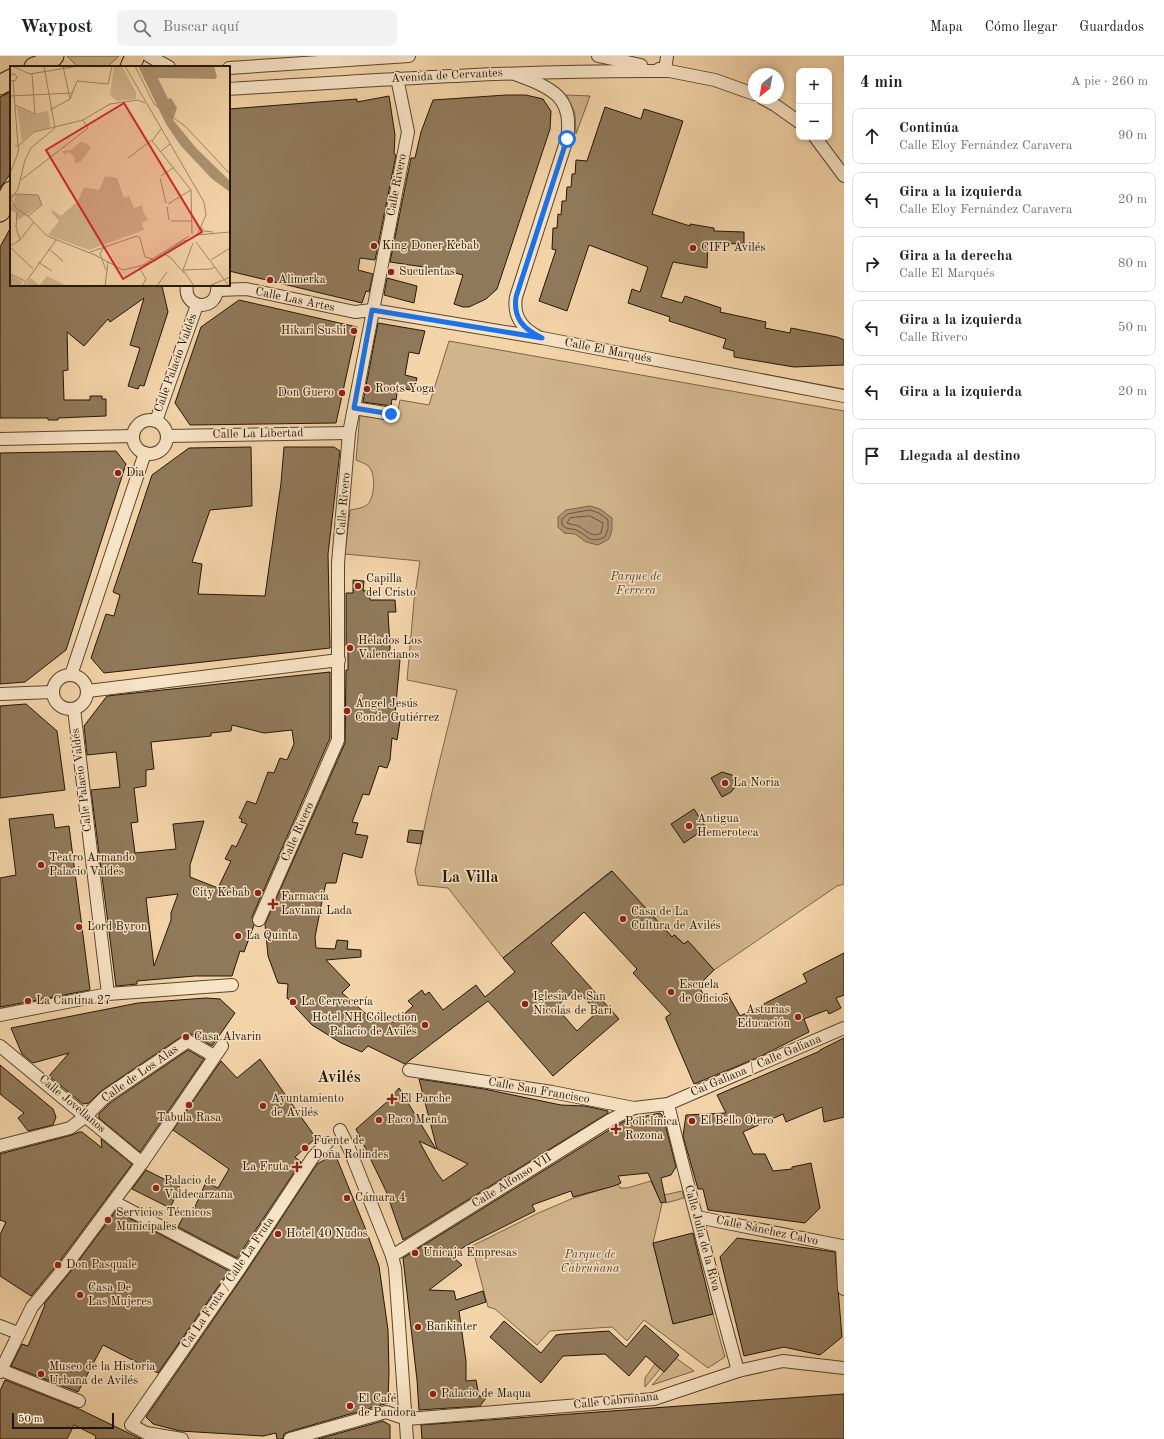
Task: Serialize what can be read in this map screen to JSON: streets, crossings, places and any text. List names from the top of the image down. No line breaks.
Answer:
{"streets":{"street":["Avenida de Cervantes","Calle Rivero","Calle Las Artes","Calle El Marqués","Calle Palacio Valdés","Calle La Libertad","Cai Galiana / Calle Galiana","Calle de Los Alas","Calle San Francisco","Calle Jovellanos","Calle Alfonso VII","Calle Sánchez Calvo","Calle Julia de la Riva","Cai La Fruta / Calle La Fruta","Calle Cabruñana"]},"crossings":[["Avenida de Cervantes","Calle Rivero"],["Calle Rivero","Calle Las Artes"],["Calle Rivero","Calle El Marqués"],["Calle Rivero","Calle La Libertad"],["Calle Las Artes","Calle El Marqués"],["Calle Palacio Valdés","Calle La Libertad"],["Cai Galiana / Calle Galiana","Calle San Francisco"],["Cai Galiana / Calle Galiana","Calle Julia de la Riva"],["Calle de Los Alas","Calle Jovellanos"],["Calle San Francisco","Calle Alfonso VII"],["Calle San Francisco","Calle Julia de la Riva"],["Calle Sánchez Calvo","Calle Julia de la Riva"],["Calle Julia de la Riva","Calle Cabruñana"]],"districts":["La Villa","Avilés"],"parks":["Parque de Ferrera","Parque de Cabruñana"],"places":{"other":["King Doner Kebab","CIFP Avilés","Suculentas","Alimerka","Hikari Sushi","Roots Yoga","Don Guero","Dia","Capilla del Cristo","Helados Los Valencianos","Ángel Jesús Conde Gutiérrez","La Noria","Antigua Hemeroteca","Teatro Armando Palacio Valdés","City Kebab","Casa de La Cultura de Avilés","Lord Byron","La Quinta","Escuela de Oficios","La Cantina 27","La Cervecería","Iglesia de San Nicolás de Bari","Asturias Educación","Hotel NH Collection Palacio de Avilés","Casa Alvarin","Tabula Rasa","Ayuntamiento de Avilés","Paco Menta","El Bello Otero","Fuente de Doña Rolindes","Palacio de Valdecarzana","Cámara 4","Servicios Técnicos Municipales","Hotel 40 Nudos","Unicaja Empresas","Don Pasquale","Casa De Las Mujeres","Bankinter","Museo de la Historia Urbana de Avilés","Palacio de Maqua","El Café de Pandora"],"health":["Farmacia Laviana Lada","El Parche","Policlínica Rozona","La Fruta"]},"scale_bar":"50 m","north":"bottom left","page":{"header":"Waypost","search":"Buscar aquí","nav":["Mapa","Cómo llegar","Guardados"],"heading":["4 min","A pie · 260 m"],"map_buttons":["+","−"],"list":[["Continúa","Calle Eloy Fernández Caravera","90 m"],["Gira a la izquierda","Calle Eloy Fernández Caravera","20 m"],["Gira a la derecha","Calle El Marqués","80 m"],["Gira a la izquierda","Calle Rivero","50 m"],["Gira a la izquierda","20 m"],"Llegada al destino"],"scale":"50 m"}}
